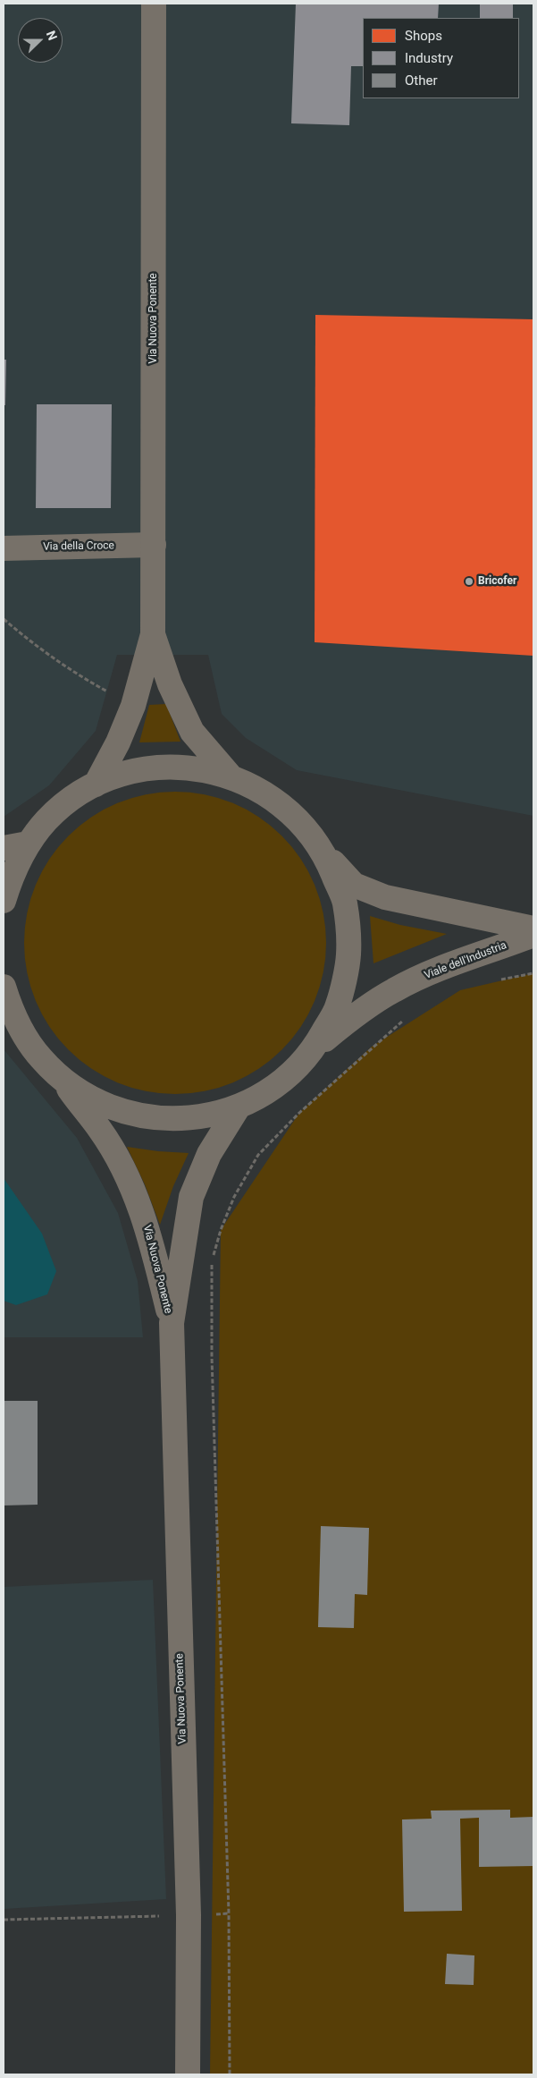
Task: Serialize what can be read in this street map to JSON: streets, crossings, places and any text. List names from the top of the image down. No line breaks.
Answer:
{"streets":{"street":["Via Nuova Ponente","Via della Croce","Viale dell'Industria"]},"crossings":[["Via Nuova Ponente","Via della Croce"]],"places":["Bricofer"],"legend":["Shops","Industry","Other"],"north":"right"}
